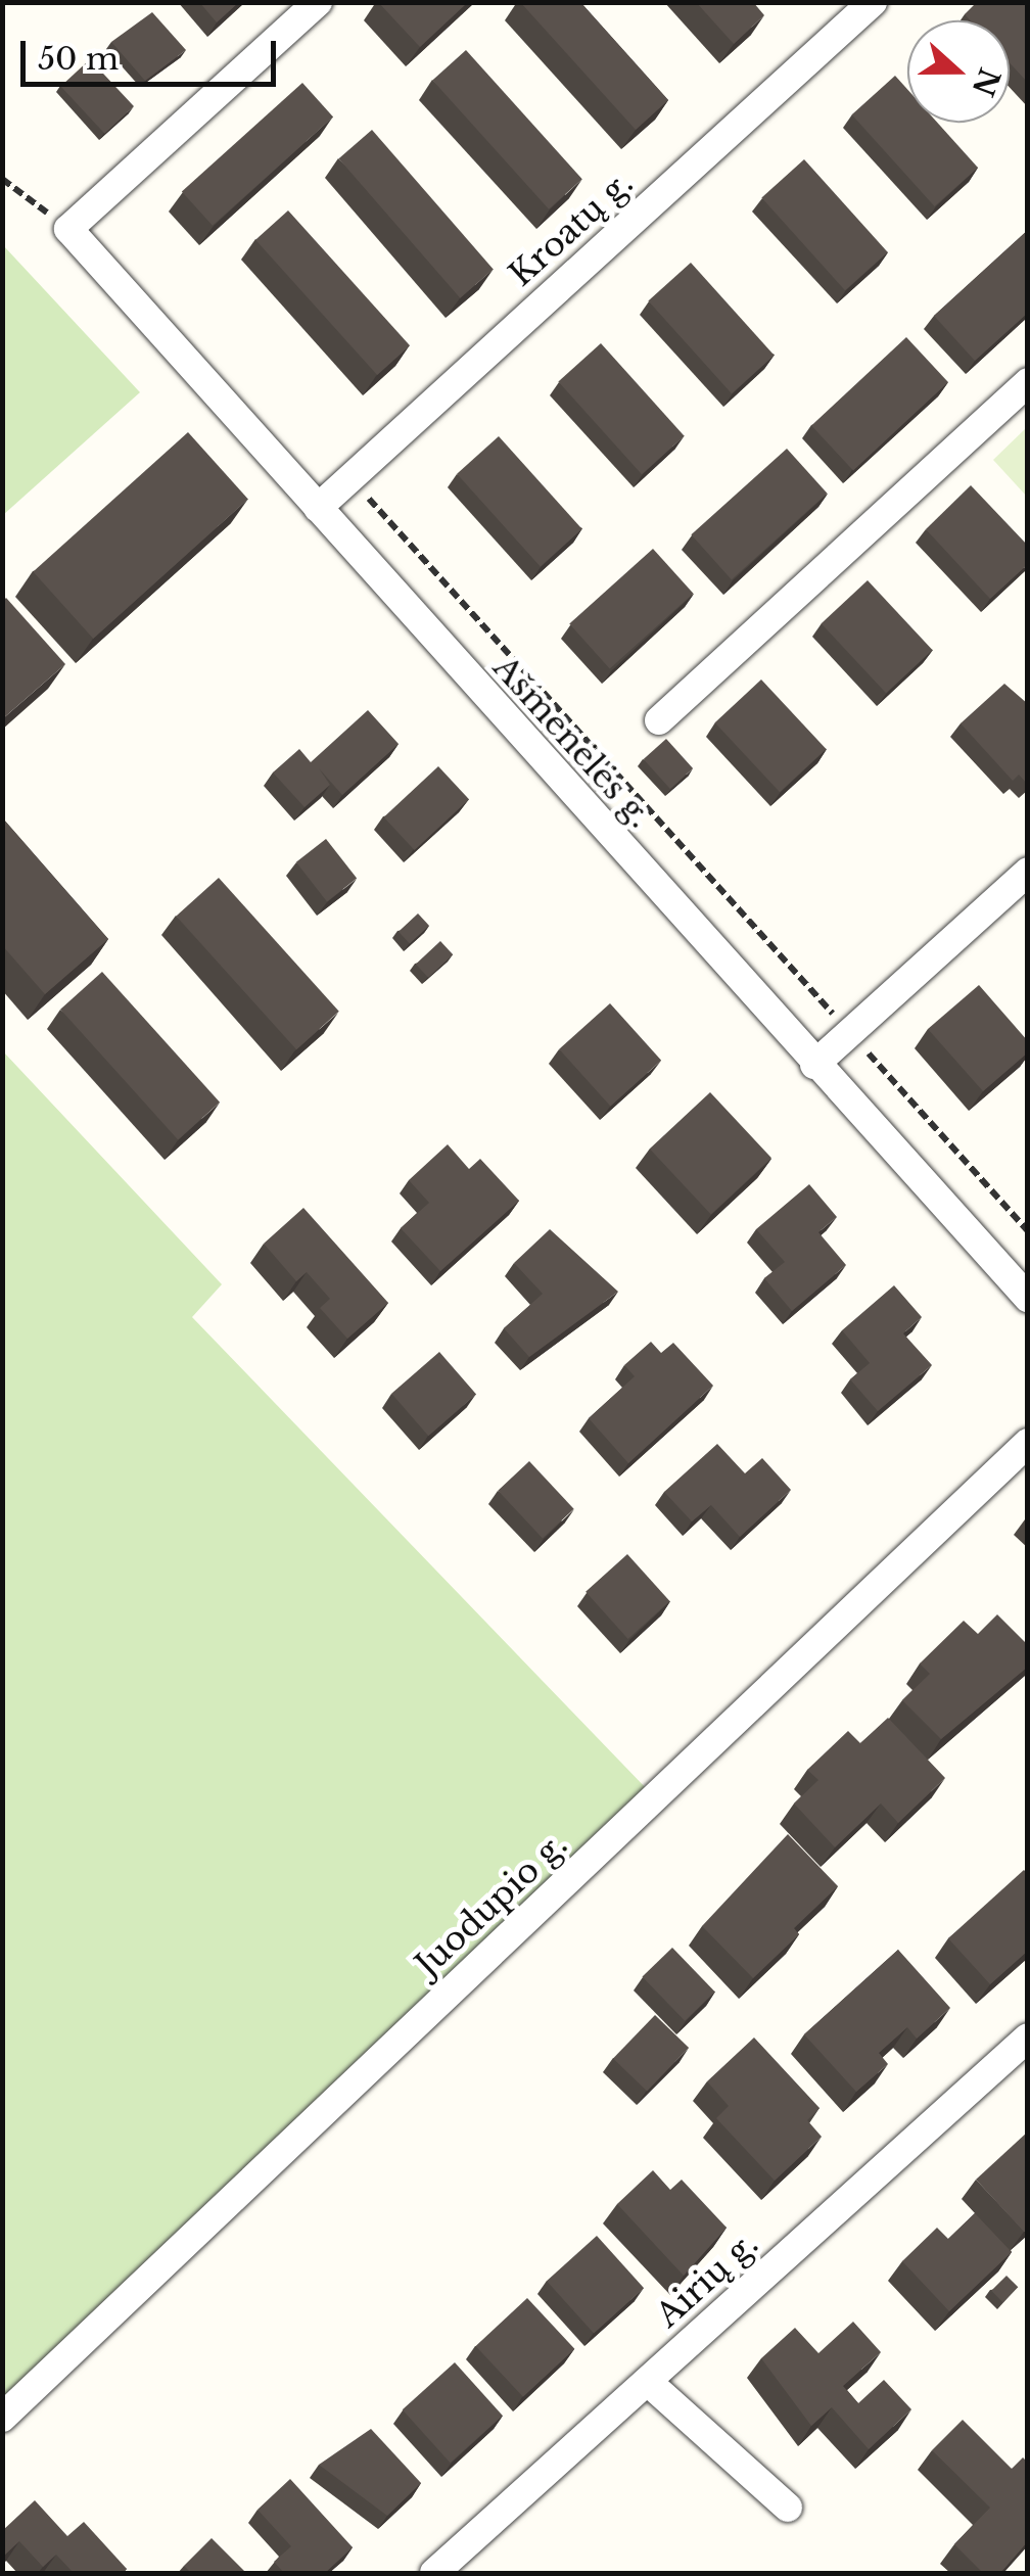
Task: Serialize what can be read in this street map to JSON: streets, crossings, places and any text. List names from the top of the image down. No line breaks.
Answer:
{"streets":{"street":["Kroatų g.","Ašmenėlės g.","Juodupio g.","Airių g."]},"crossings":[["Kroatų g.","Ašmenėlės g."]],"scale_bar":"50 m","north":"right"}
